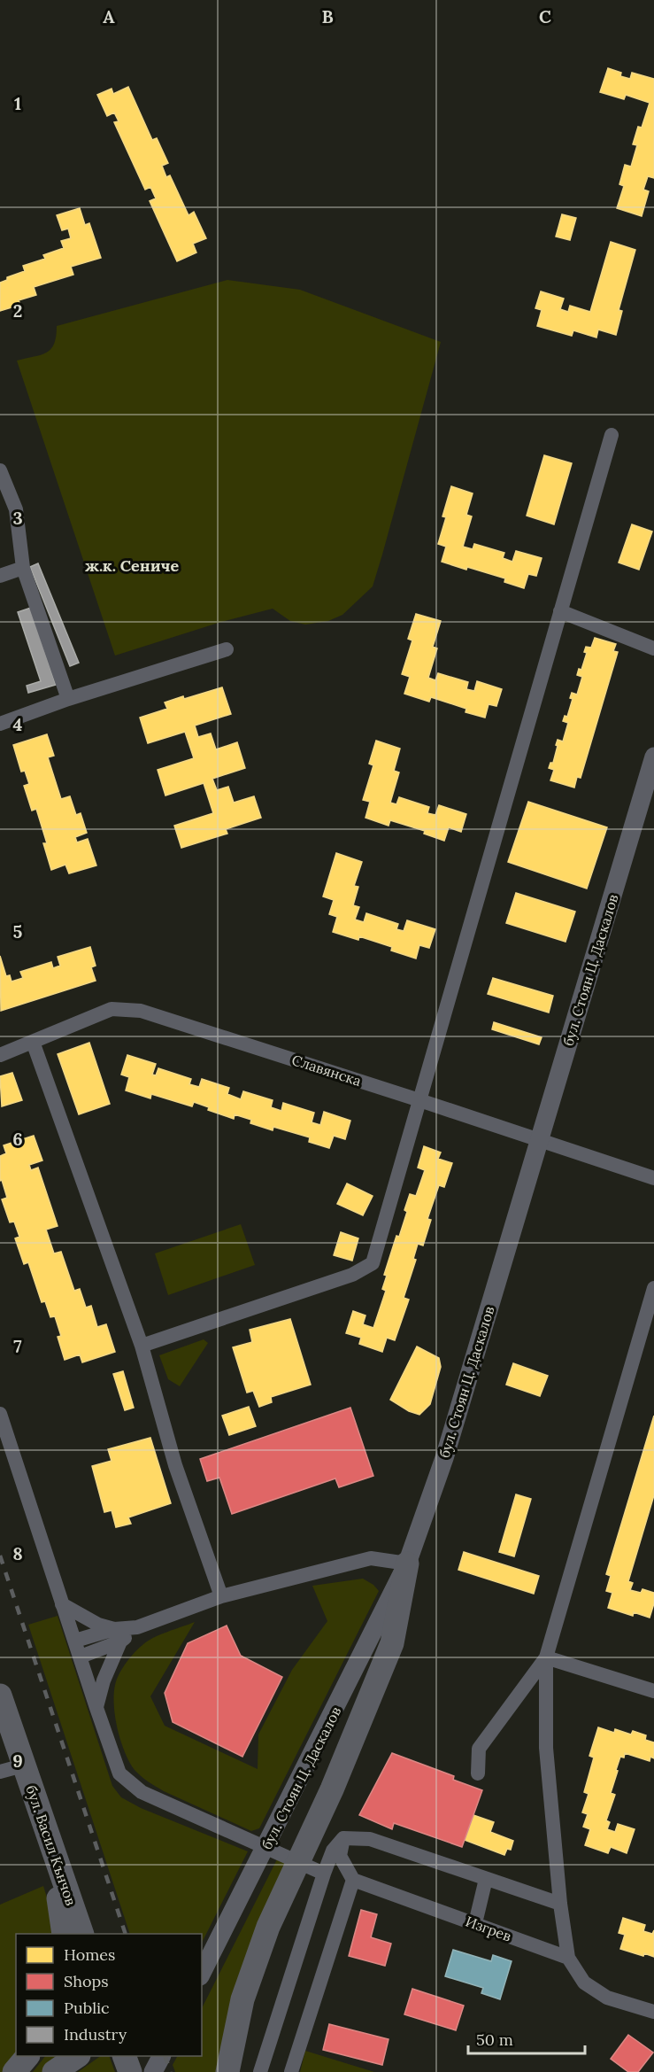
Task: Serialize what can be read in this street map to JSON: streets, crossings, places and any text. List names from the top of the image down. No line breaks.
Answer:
{"streets":{"main road":["бул. Васил Кънчов"],"street":["бул. Стоян Ц. Даскалов","Славянска","Изгрев"]},"crossings":[["бул. Стоян Ц. Даскалов","Славянска"]],"districts":["ж.к. Сениче"],"legend":["Homes","Shops","Public","Industry"],"scale_bar":"50 m","grid":{"columns":["A","B","C"],"rows":["1","2","3","4","5","6","7","8","9"]}}
